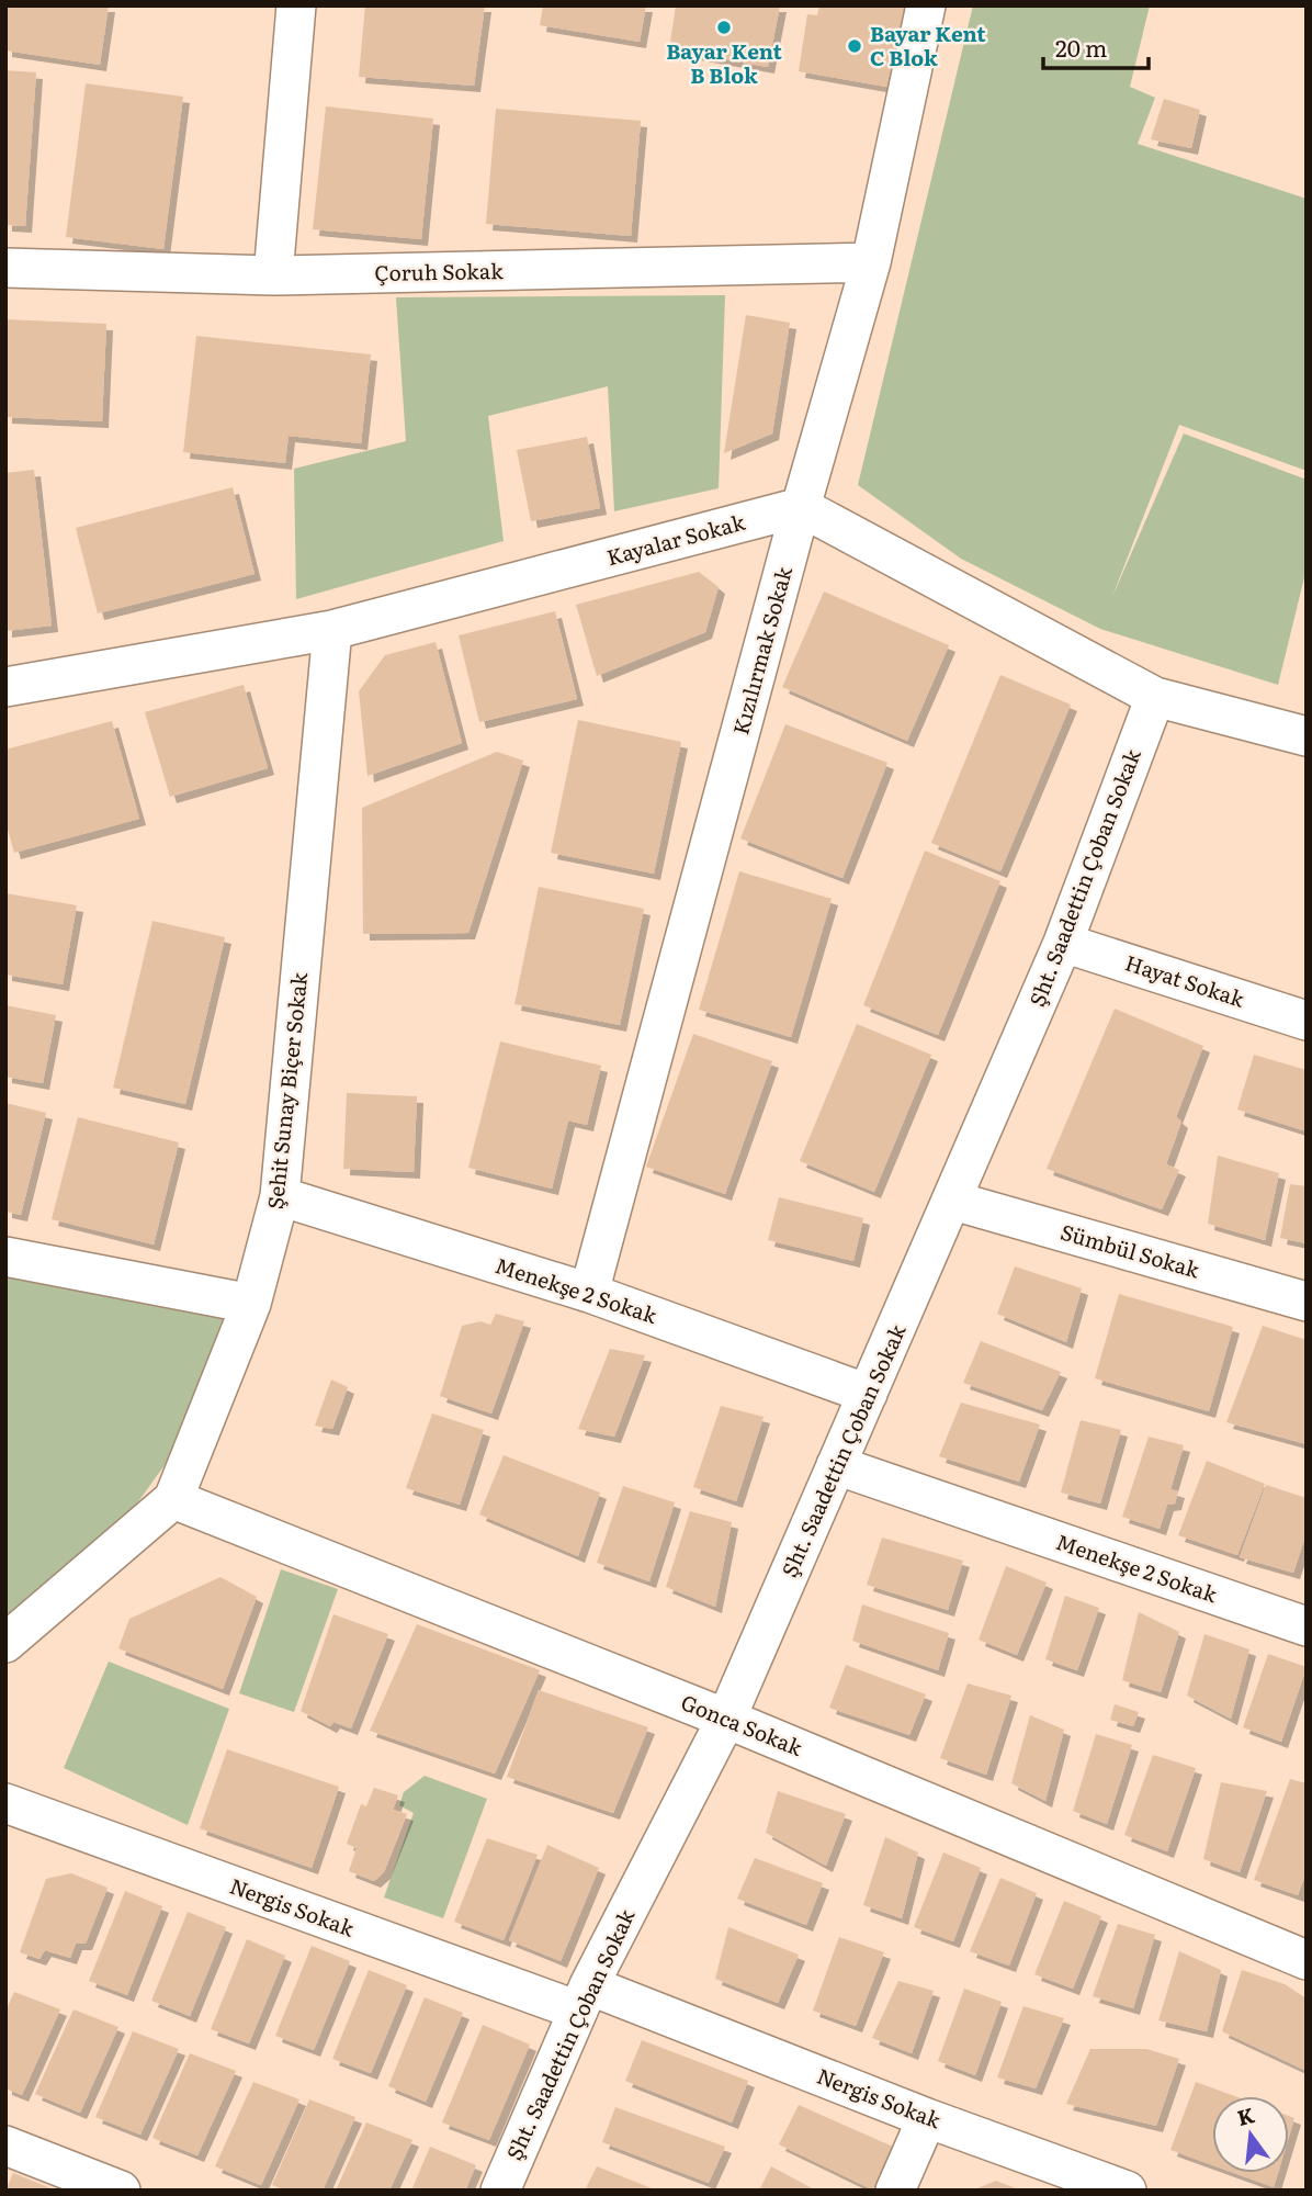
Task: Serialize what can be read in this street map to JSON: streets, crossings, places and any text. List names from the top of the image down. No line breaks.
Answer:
{"streets":{"street":["Çoruh Sokak","Kayalar Sokak","Kızılırmak Sokak","Şht. Saadettin Çoban Sokak","Hayat Sokak","Şehit Sunay Biçer Sokak","Sümbül Sokak","Menekşe 2 Sokak","Gonca Sokak","Nergis Sokak"]},"crossings":[["Çoruh Sokak","Kızılırmak Sokak"],["Kayalar Sokak","Kızılırmak Sokak"],["Kayalar Sokak","Şehit Sunay Biçer Sokak"],["Kızılırmak Sokak","Menekşe 2 Sokak"],["Şht. Saadettin Çoban Sokak","Hayat Sokak"],["Şht. Saadettin Çoban Sokak","Sümbül Sokak"],["Şht. Saadettin Çoban Sokak","Menekşe 2 Sokak"],["Şht. Saadettin Çoban Sokak","Gonca Sokak"],["Şht. Saadettin Çoban Sokak","Nergis Sokak"],["Şehit Sunay Biçer Sokak","Menekşe 2 Sokak"],["Şehit Sunay Biçer Sokak","Gonca Sokak"]],"places":["Bayar Kent B Blok","Bayar Kent C Blok"],"scale_bar":"20 m","north":"top"}
